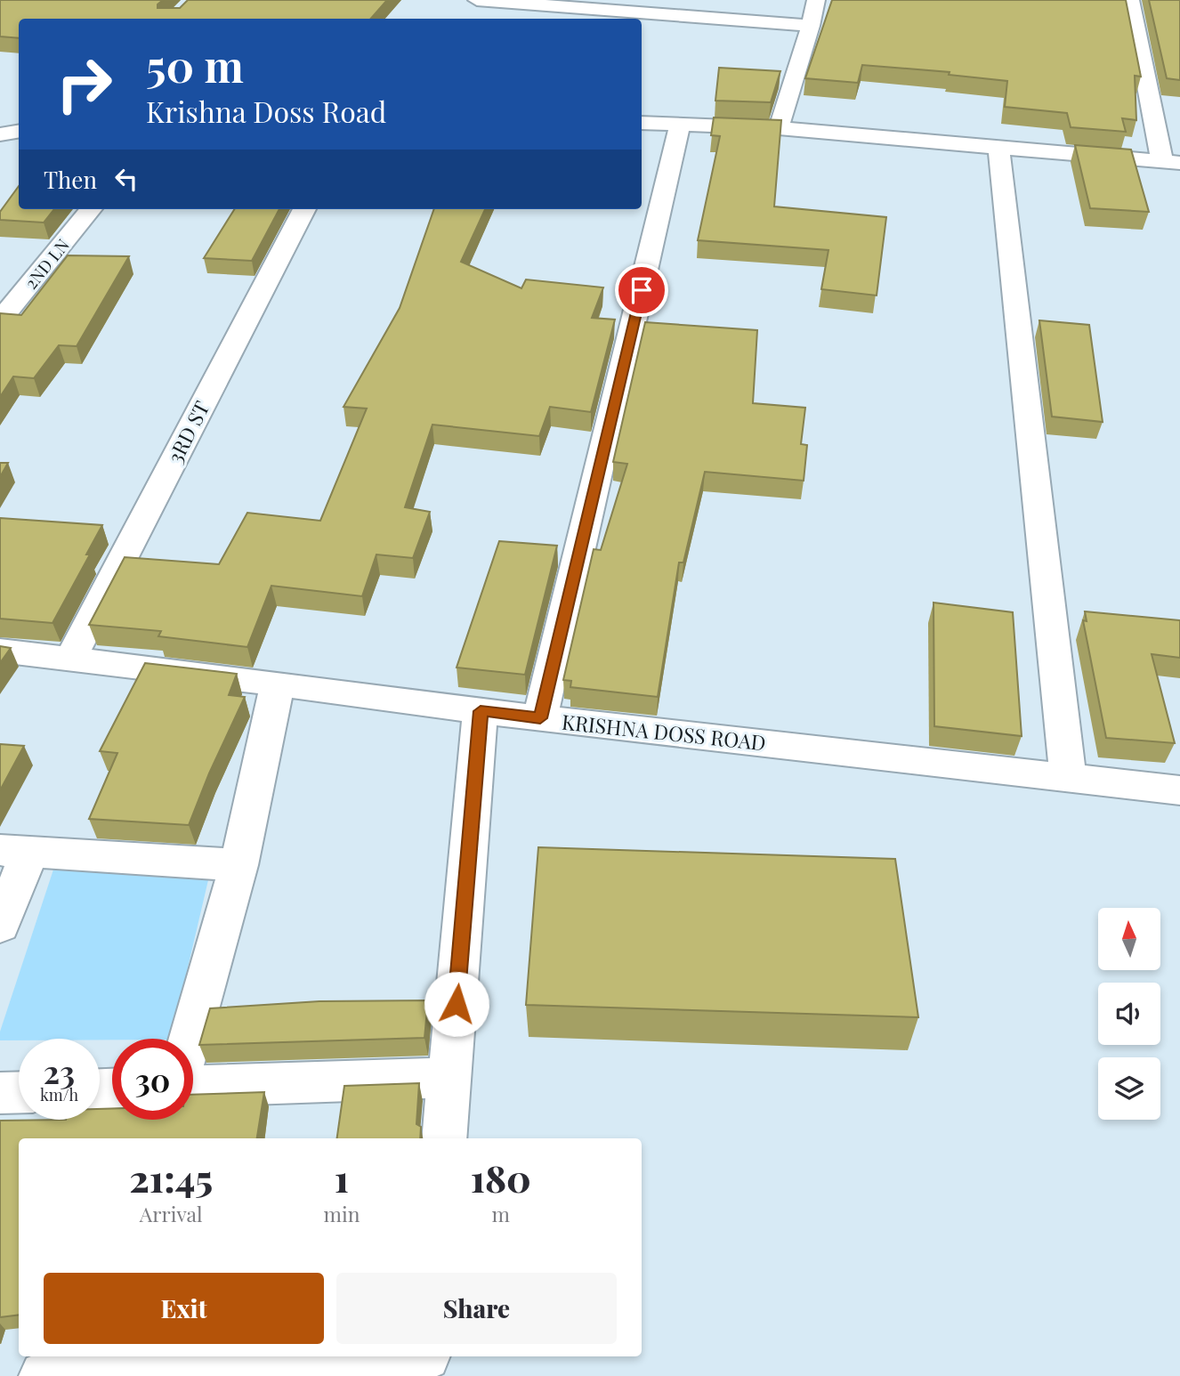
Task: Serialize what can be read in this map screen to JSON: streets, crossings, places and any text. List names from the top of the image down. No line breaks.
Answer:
{"streets":{"street":["2ND LN","3RD ST","KRISHNA DOSS ROAD"]},"crossings":[["3RD ST","KRISHNA DOSS ROAD"]],"north":"top","page":{"turn":["50 m","Krishna Doss Road"],"then":"Then","speed":"23 km/h","limit":"30","eta":["21:45","Arrival","1","min","180","m"],"buttons":["Exit","Share"]}}
